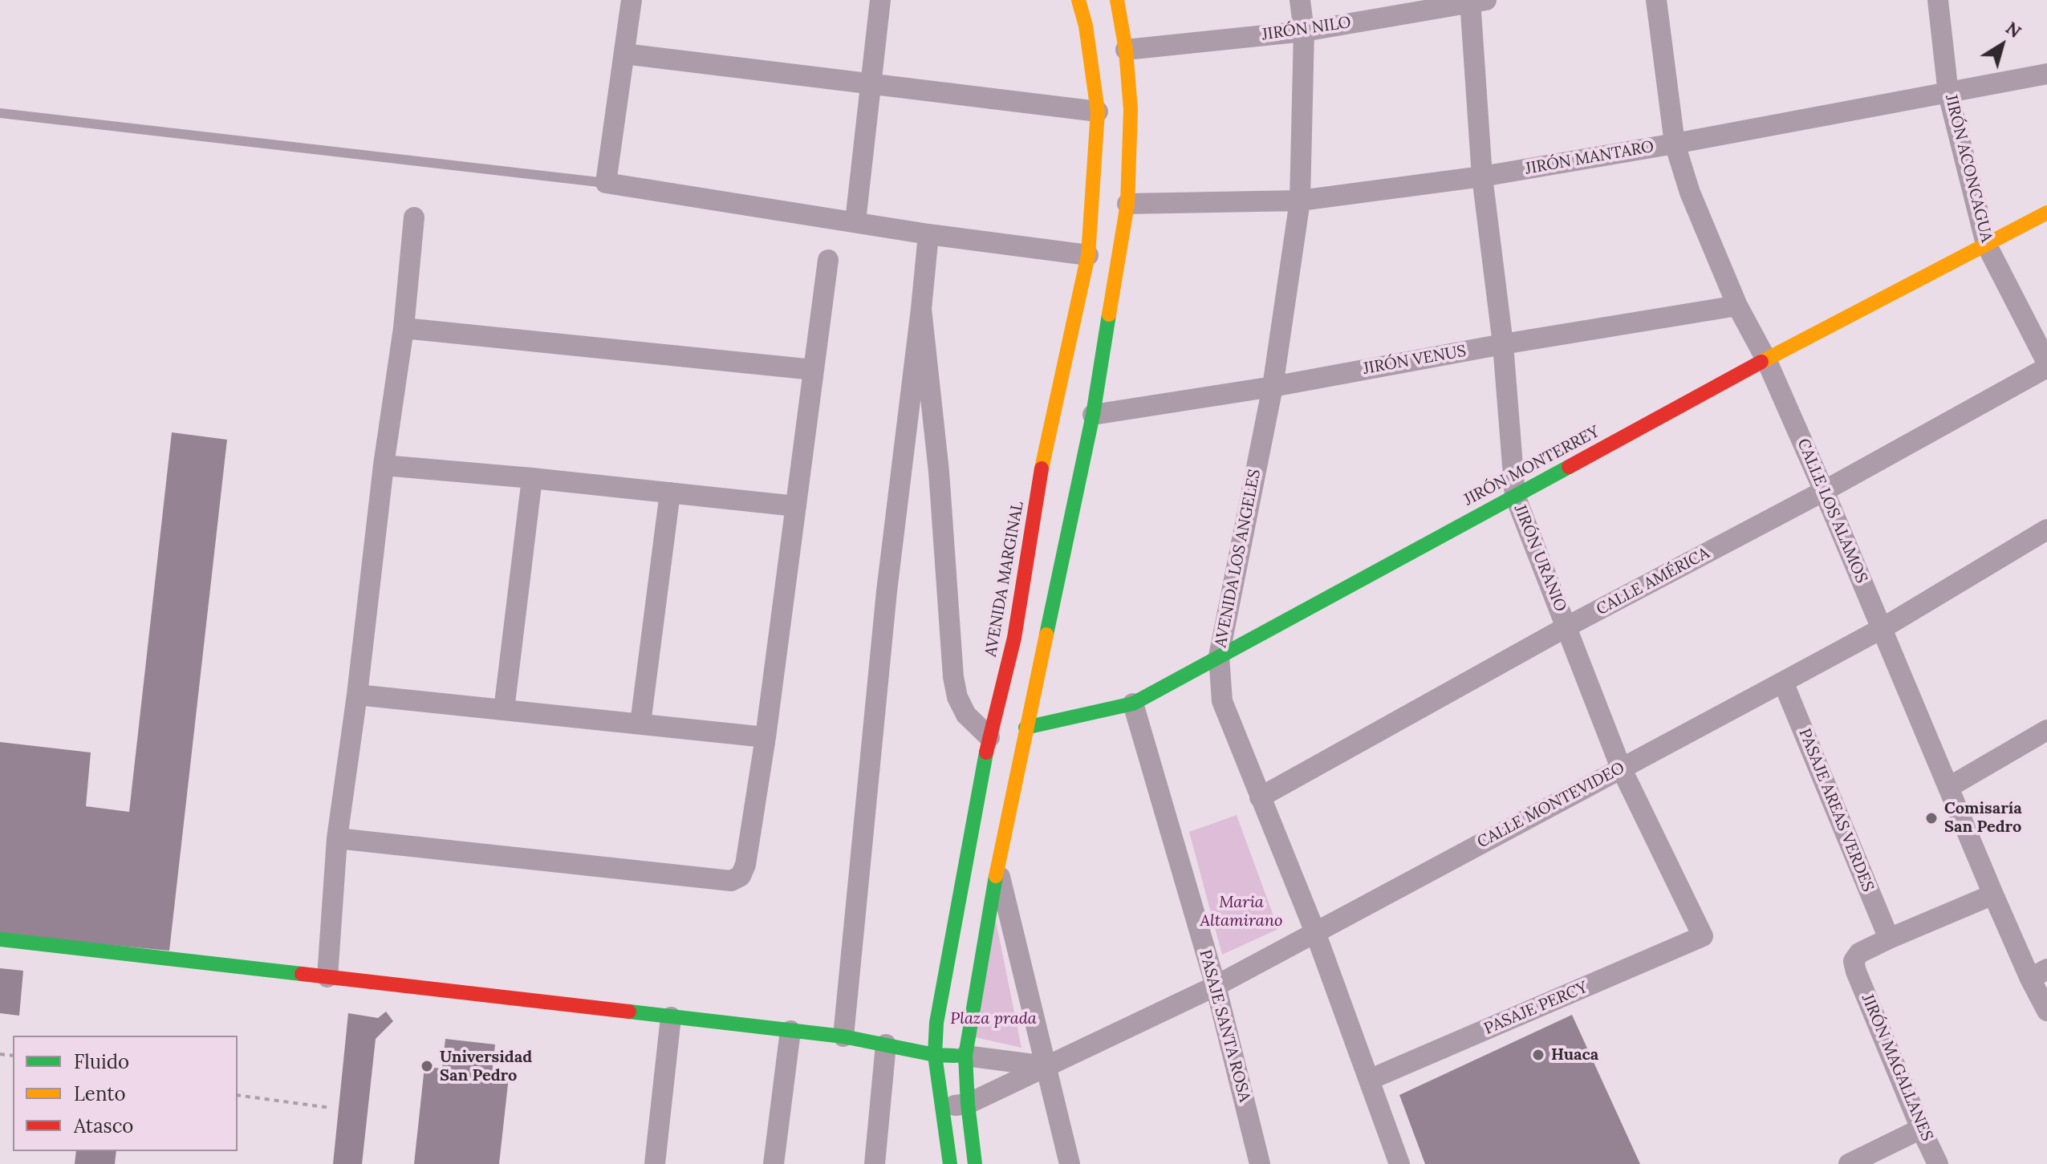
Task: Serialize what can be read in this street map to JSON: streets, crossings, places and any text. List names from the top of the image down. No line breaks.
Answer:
{"streets":{"main road":["JIRÓN MONTERREY","AVENIDA MARGINAL"],"street":["JIRÓN NILO","JIRÓN MANTARO","JIRÓN ACONCAGUA","JIRÓN VENUS","CALLE LOS ALAMOS","AVENIDA LOS ANGELES","JIRÓN URANIO","CALLE AMÉRICA","CALLE MONTEVIDEO","PASAJE AREAS VERDES","PASAJE PERCY","PASAJE SANTA ROSA","JIRÓN MAGALLANES"]},"crossings":[["JIRÓN NILO","AVENIDA LOS ANGELES"],["JIRÓN NILO","JIRÓN URANIO"],["JIRÓN MANTARO","JIRÓN ACONCAGUA"],["JIRÓN MANTARO","CALLE LOS ALAMOS"],["JIRÓN MANTARO","AVENIDA LOS ANGELES"],["JIRÓN MANTARO","JIRÓN URANIO"],["JIRÓN ACONCAGUA","JIRÓN MONTERREY"],["JIRÓN VENUS","CALLE LOS ALAMOS"],["JIRÓN VENUS","AVENIDA LOS ANGELES"],["JIRÓN VENUS","JIRÓN URANIO"],["JIRÓN MONTERREY","CALLE LOS ALAMOS"],["JIRÓN MONTERREY","AVENIDA LOS ANGELES"],["JIRÓN MONTERREY","JIRÓN URANIO"],["JIRÓN MONTERREY","PASAJE SANTA ROSA"],["CALLE LOS ALAMOS","CALLE AMÉRICA"],["CALLE LOS ALAMOS","CALLE MONTEVIDEO"],["AVENIDA LOS ANGELES","CALLE AMÉRICA"],["AVENIDA LOS ANGELES","CALLE MONTEVIDEO"],["AVENIDA LOS ANGELES","PASAJE PERCY"],["JIRÓN URANIO","CALLE AMÉRICA"],["JIRÓN URANIO","CALLE MONTEVIDEO"],["JIRÓN URANIO","PASAJE PERCY"],["AVENIDA MARGINAL","CALLE MONTEVIDEO"],["CALLE MONTEVIDEO","PASAJE AREAS VERDES"],["CALLE MONTEVIDEO","PASAJE SANTA ROSA"],["PASAJE AREAS VERDES","JIRÓN MAGALLANES"]],"parks":["Maria Altamirano","Plaza prada"],"places":["Comisaría San Pedro","Huaca","Universidad San Pedro"],"legend":["Fluido","Lento","Atasco"],"north":"top right"}
